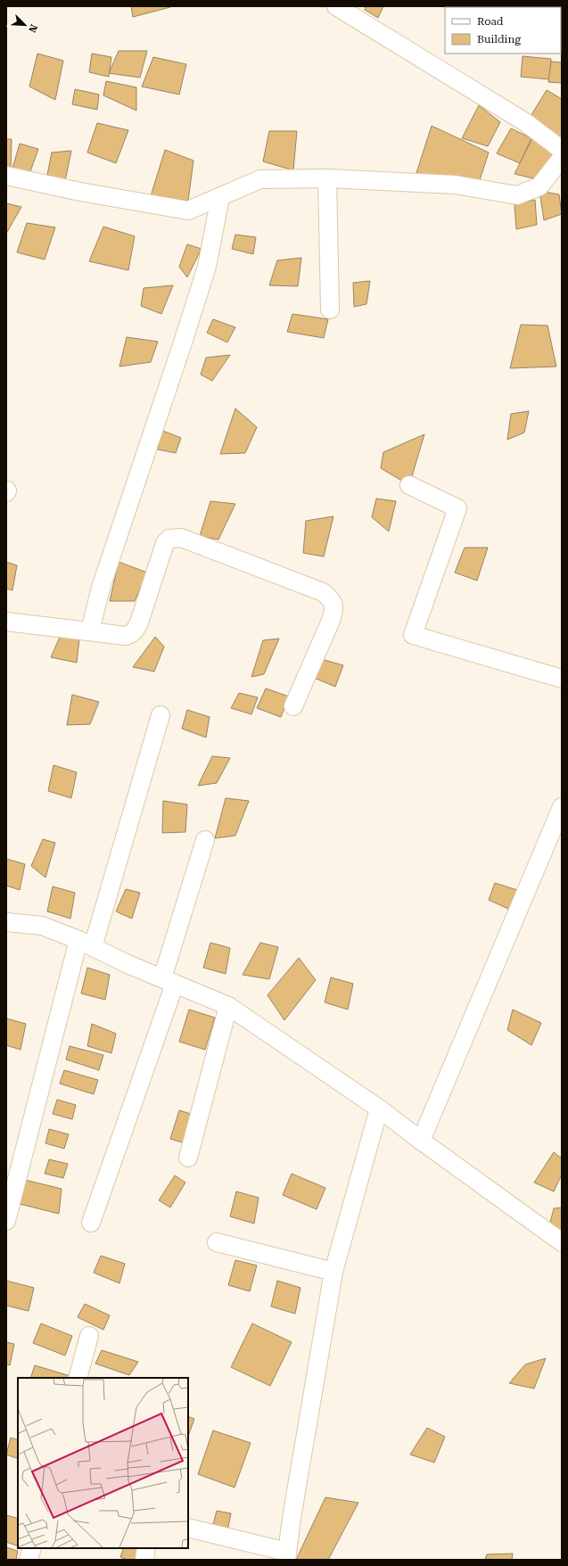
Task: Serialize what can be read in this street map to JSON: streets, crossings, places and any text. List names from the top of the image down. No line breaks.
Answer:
{"legend":["Road","Building"],"north":"bottom right"}
